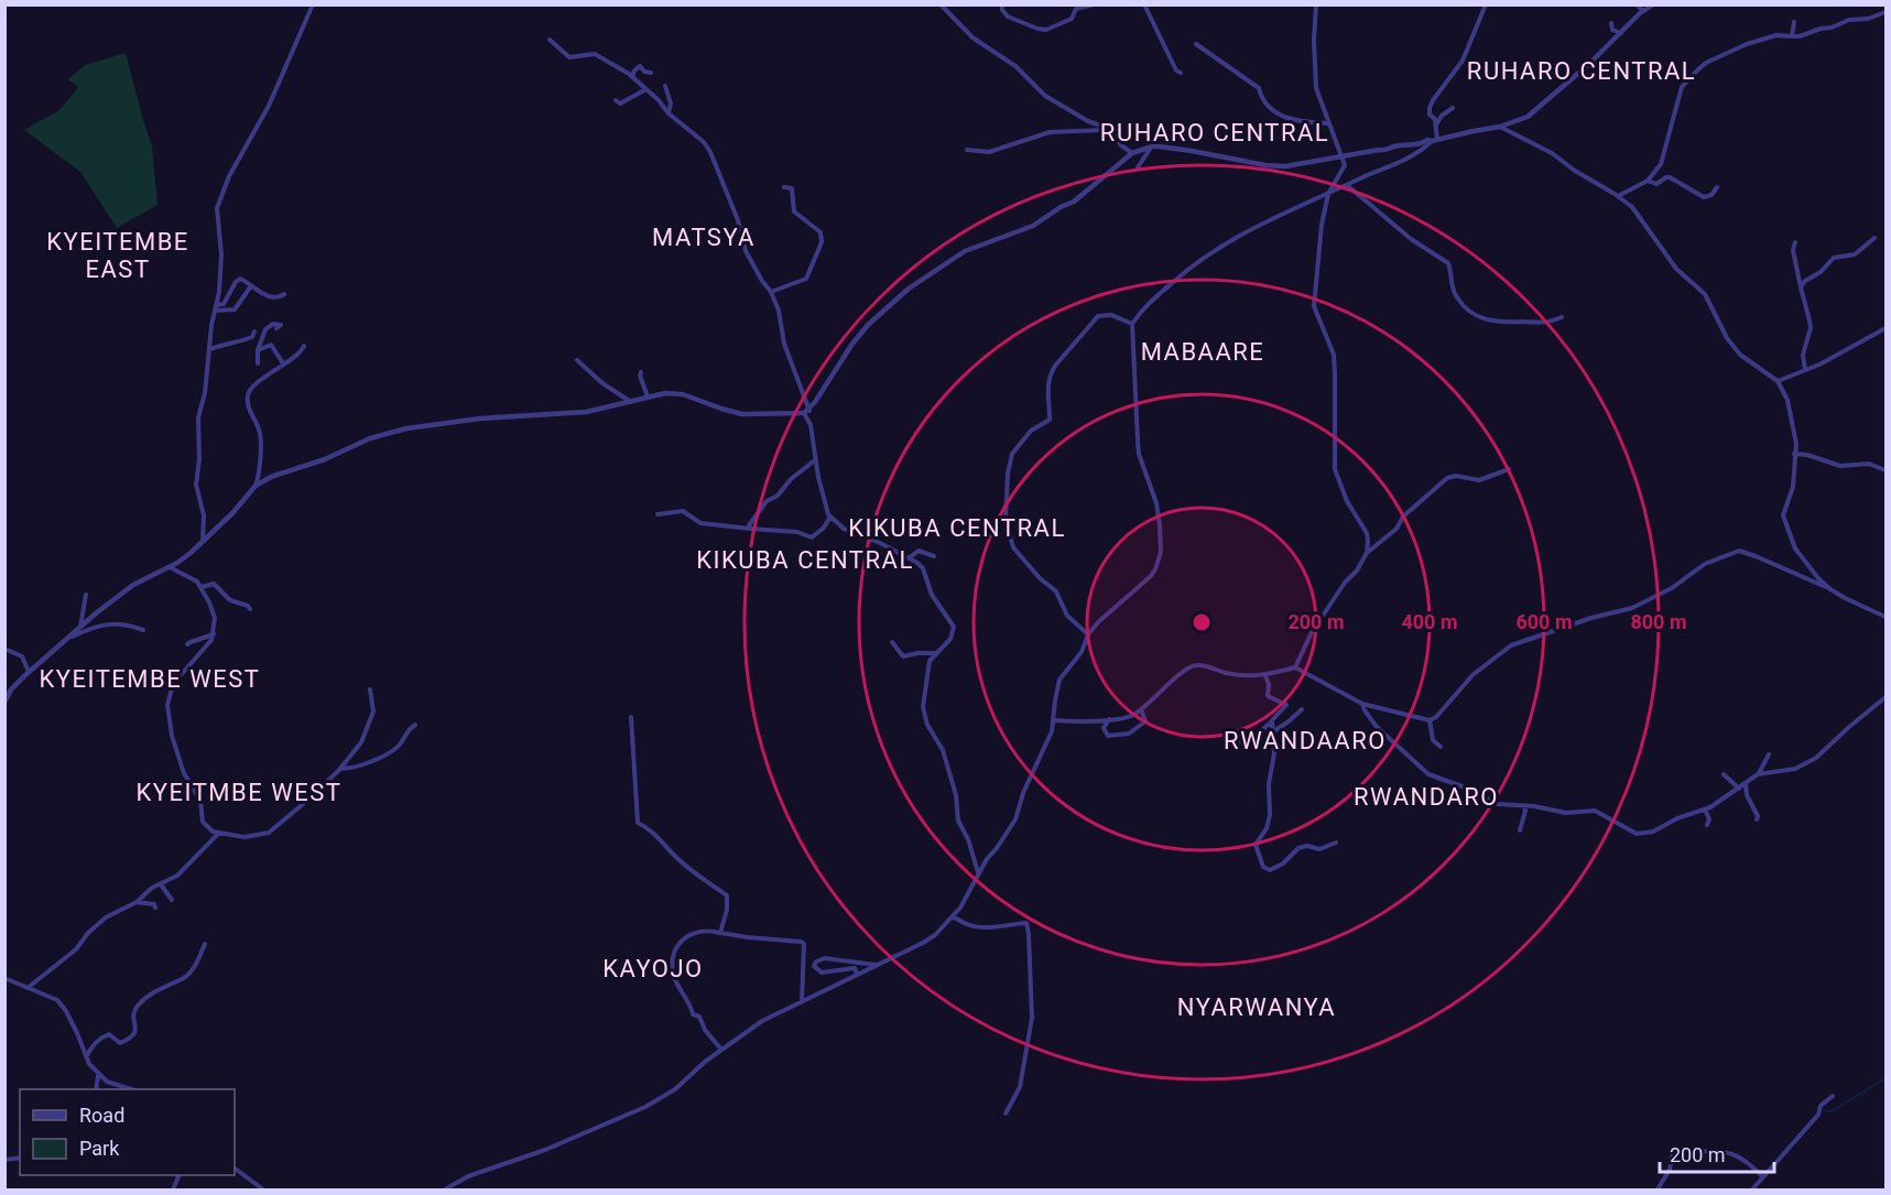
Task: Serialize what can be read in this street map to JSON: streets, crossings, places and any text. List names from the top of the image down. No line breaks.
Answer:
{"districts":["RUHARO CENTRAL","RUHARO CENTRAL","MATSYA","KYEITEMBE EAST","MABAARE","KIKUBA CENTRAL","KIKUBA CENTRAL","KYEITEMBE WEST","RWANDAARO","KYEITMBE WEST","RWANDARO","KAYOJO","NYARWANYA"],"legend":["Road","Park"],"scale_bar":"200 m","rings":["200 m","400 m","600 m","800 m"]}
